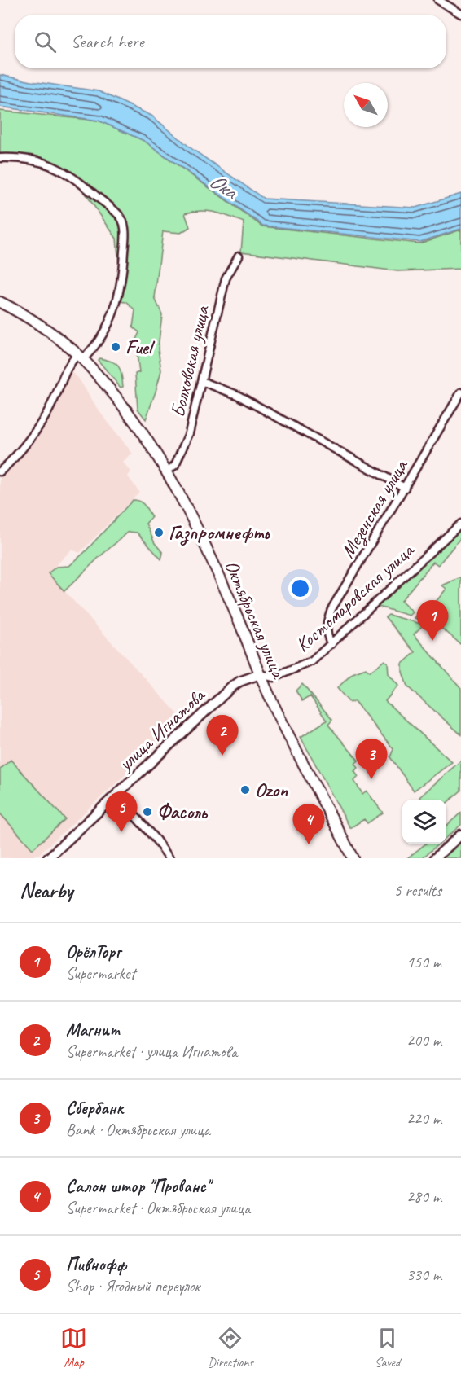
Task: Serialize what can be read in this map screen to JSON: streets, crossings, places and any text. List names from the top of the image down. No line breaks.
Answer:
{"streets":{"main road":["Октябрьская улица","улица Игнатова"],"street":["Болховская улица","Мезенская улица","Костомаровская улица"]},"crossings":[["Болховская улица","Октябрьская улица"],["Мезенская улица","Костомаровская улица"],["Костомаровская улица","Октябрьская улица"],["Костомаровская улица","улица Игнатова"],["Октябрьская улица","улица Игнатова"]],"water":["Ока"],"places":["Fuel","Газпромнефть","Ozon","Фасоль"],"north":"top left","page":{"search":"Search here","pins":["1","2","3","5","4"],"heading":["Nearby","5 results"],"list":[{"mark":"1","name":"ОрёлТорг","note":"Supermarket","value":"150 m"},{"mark":"2","name":"Магнит","note":"Supermarket · улица Игнатова","value":"200 m"},{"mark":"3","name":"Сбербанк","note":"Bank · Октябрьская улица","value":"220 m"},{"mark":"4","name":"Салон штор \"Прованс\"","note":"Supermarket · Октябрьская улица","value":"280 m"},{"mark":"5","name":"Пивнофф","note":"Shop · Ягодный переулок","value":"330 m"}],"nav":["Map","Directions","Saved"]}}
